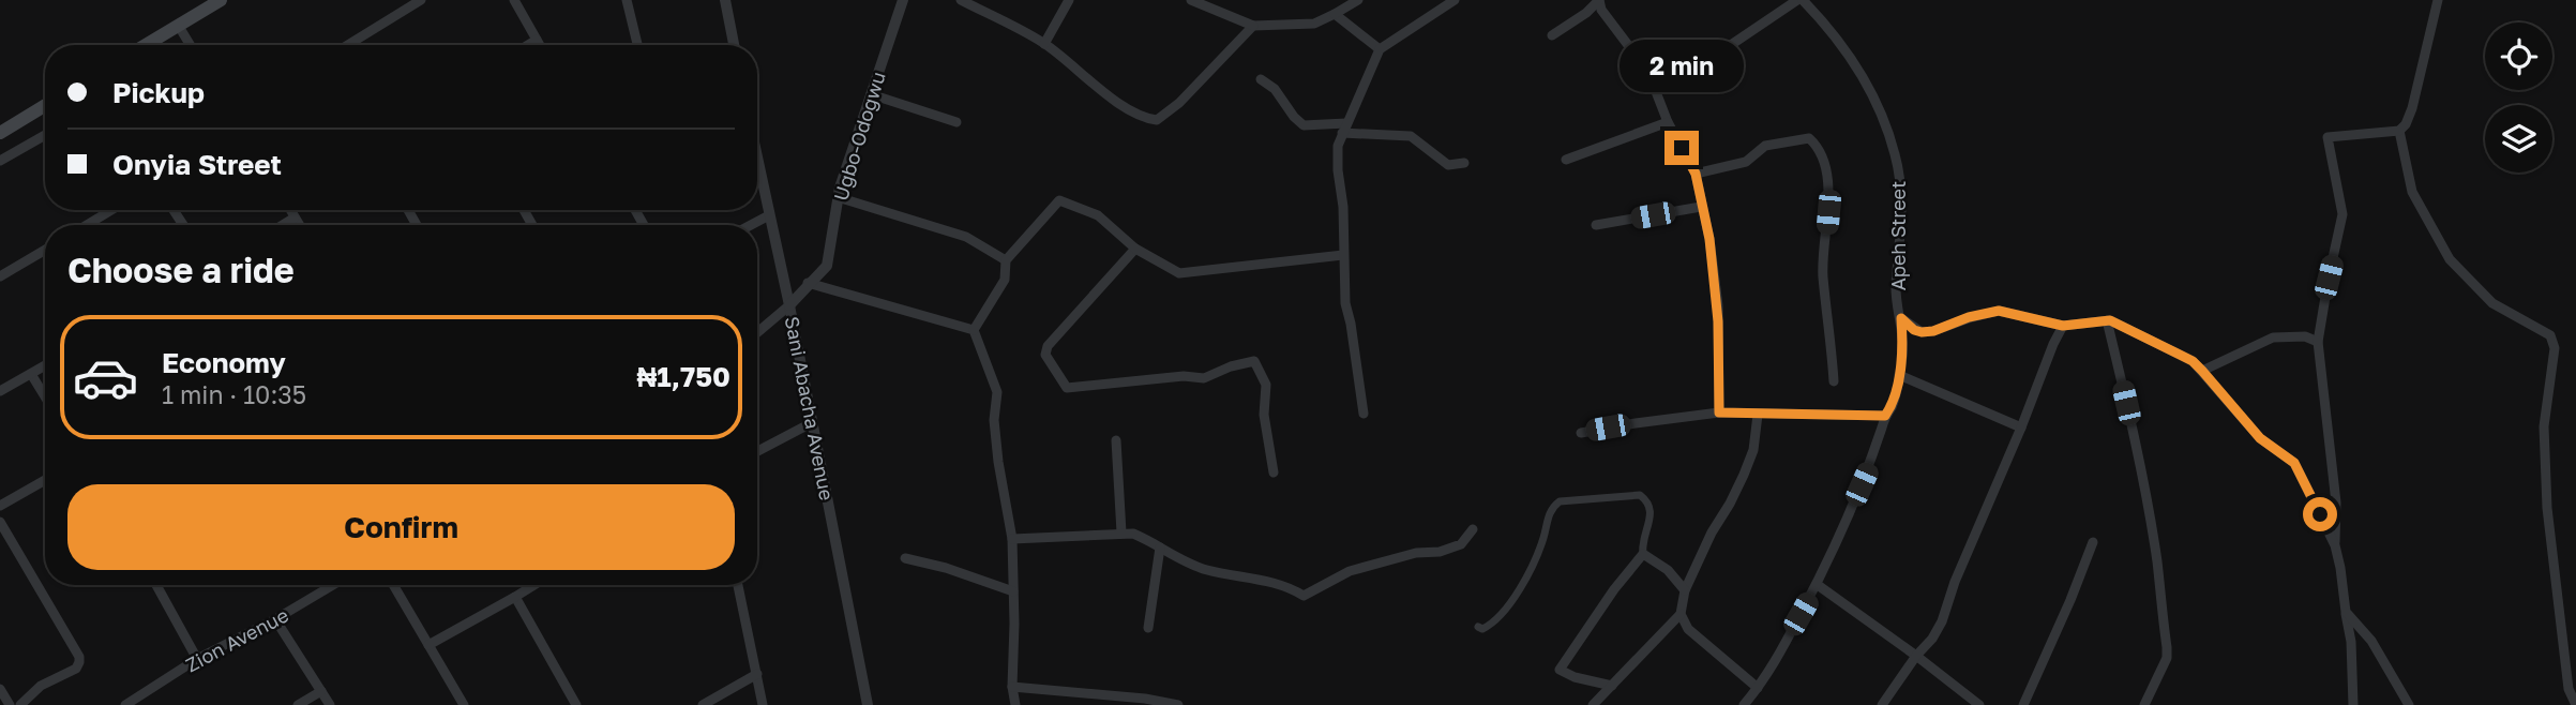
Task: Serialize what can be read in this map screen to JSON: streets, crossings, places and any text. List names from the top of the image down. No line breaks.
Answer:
{"streets":{"street":["Ugbo-Odogwu","Apeh Street","Sani Abacha Avenue","Zion Avenue"]},"crossings":[["Ugbo-Odogwu","Sani Abacha Avenue"]],"page":{"bubble":"2 min","banner":["Pickup","Onyia Street"],"heading":"Choose a ride","list":[{"name":"Economy","note":"1 min · 10:35","value":"₦1,750"}],"buttons":"Confirm"}}
